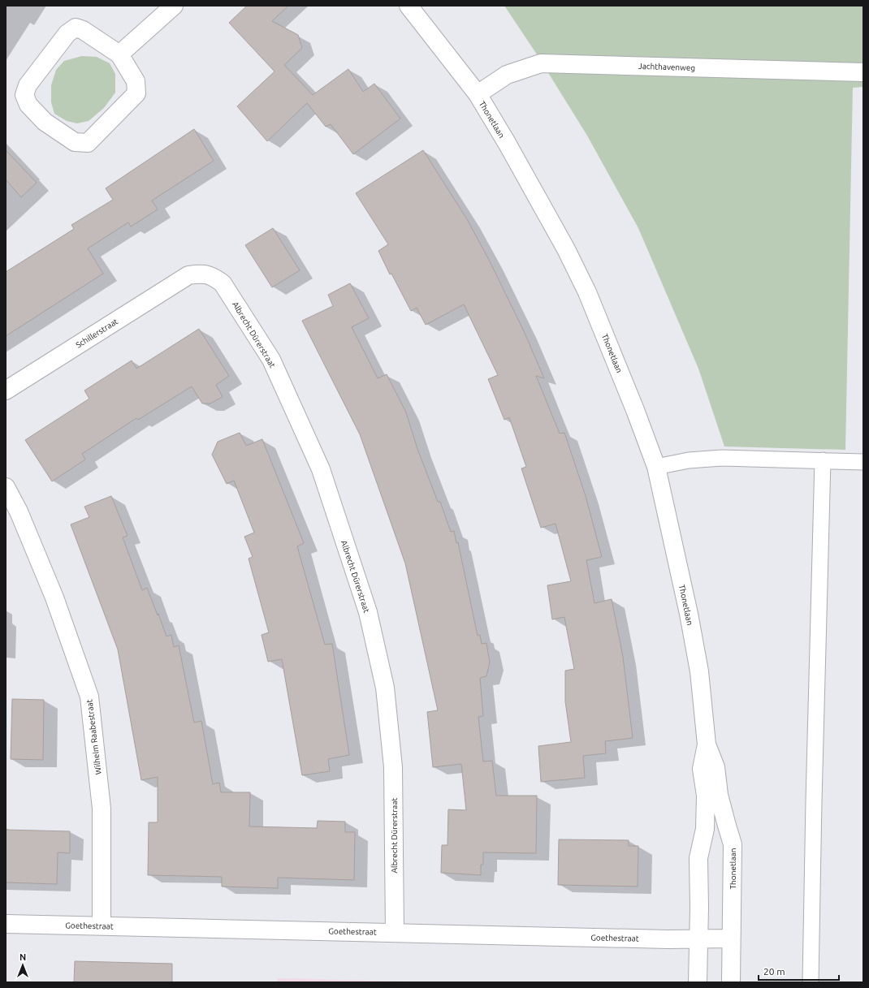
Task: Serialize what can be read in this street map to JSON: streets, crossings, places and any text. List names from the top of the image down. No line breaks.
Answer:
{"streets":{"street":["Jachthavenweg","Thonetlaan","Schillerstraat","Albrecht Dürerstraat","Wilhelm Raabestraat","Goethestraat"]},"crossings":[["Jachthavenweg","Thonetlaan"],["Thonetlaan","Goethestraat"],["Schillerstraat","Albrecht Dürerstraat"],["Albrecht Dürerstraat","Goethestraat"],["Wilhelm Raabestraat","Goethestraat"]],"scale_bar":"20 m","north":"top"}
